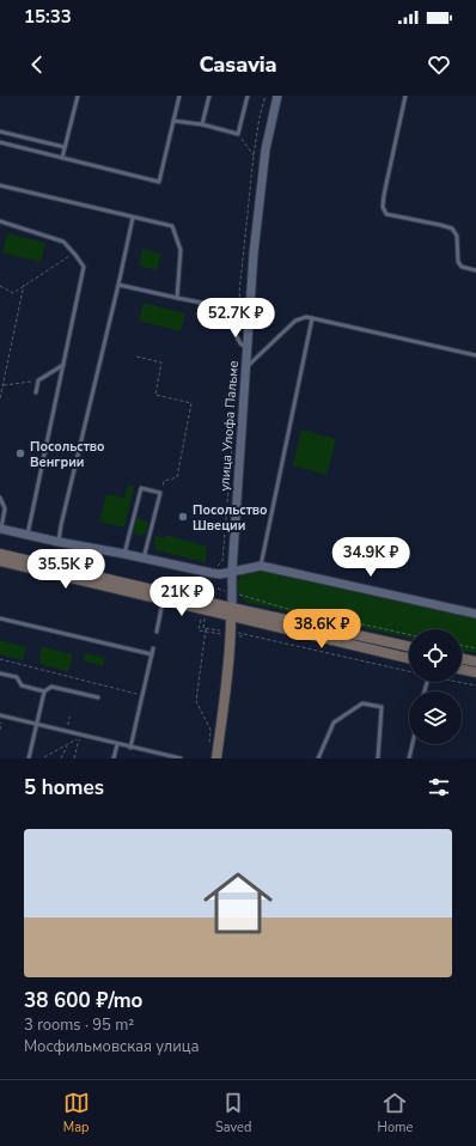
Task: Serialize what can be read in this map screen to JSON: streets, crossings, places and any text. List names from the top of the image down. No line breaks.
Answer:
{"streets":{"street":["улица Улофа Пальме"]},"places":["Посольство Венгрии","Посольство Швеции"],"page":{"status":"15:33","header":"Casavia","price":["52.7K ₽","34.9K ₽","35.5K ₽","21K ₽","38.6K ₽"],"heading":"5 homes","list":[{"name":"38 600 ₽/mo","note":"3 rooms · 95 m² · Мосфильмовская улица"}],"tabs":["Map","Saved","Home"]}}
